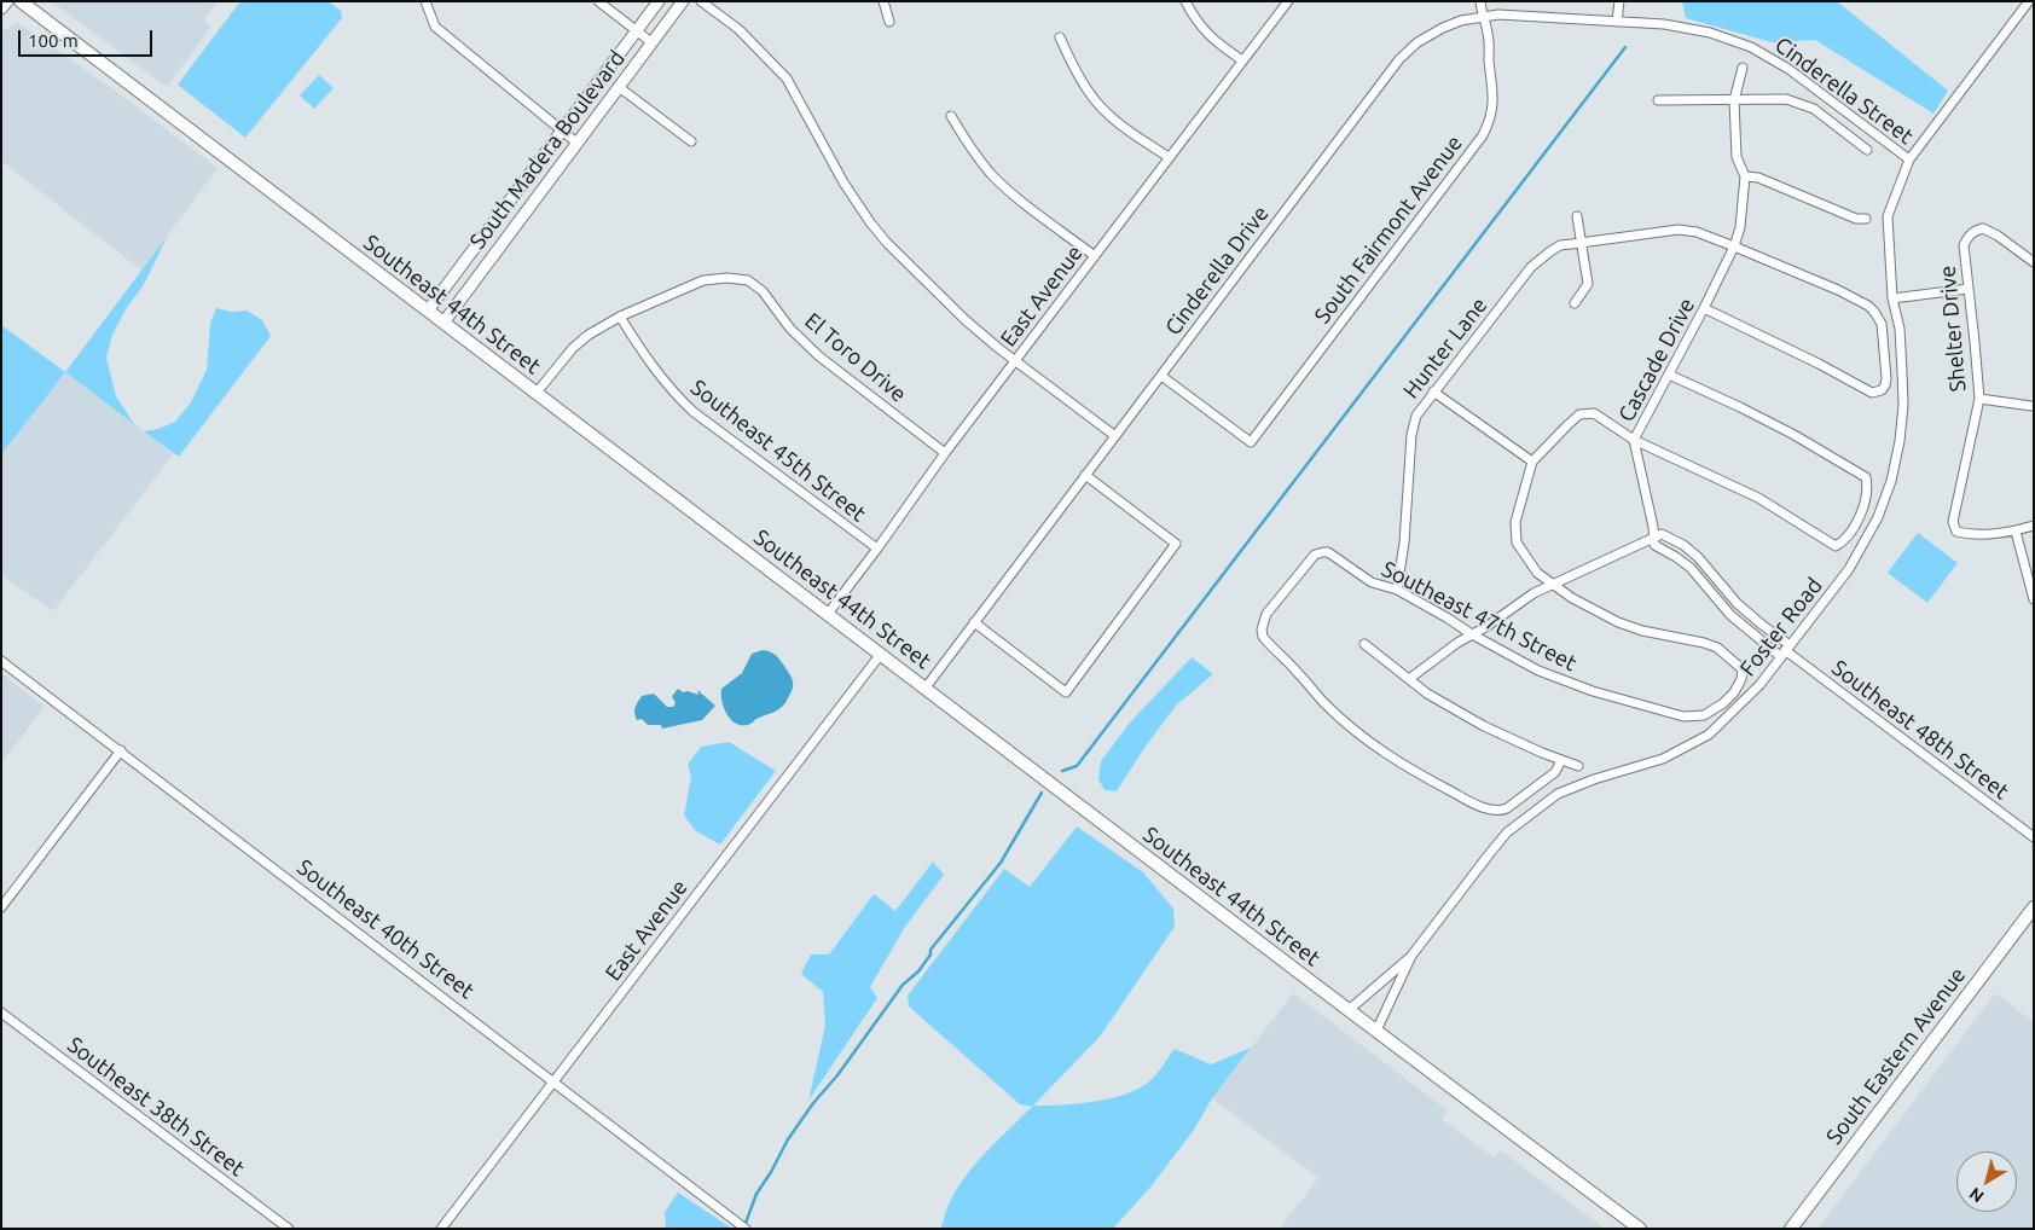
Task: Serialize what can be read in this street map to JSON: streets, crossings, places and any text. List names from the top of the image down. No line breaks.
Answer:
{"streets":{"main road":["Southeast 44th Street","South Eastern Avenue"],"street":["Cinderella Street","South Madera Boulevard","South Fairmont Avenue","Cinderella Drive","East Avenue","Shelter Drive","Hunter Lane","El Toro Drive","Cascade Drive","Southeast 45th Street","Southeast 47th Street","Foster Road","Southeast 48th Street","Southeast 40th Street","Southeast 38th Street"]},"crossings":[["Cinderella Street","Cinderella Drive"],["Cinderella Street","Foster Road"],["South Madera Boulevard","Southeast 44th Street"],["South Fairmont Avenue","Cinderella Drive"],["Cinderella Drive","Southeast 44th Street"],["East Avenue","Southeast 44th Street"],["East Avenue","El Toro Drive"],["East Avenue","Southeast 45th Street"],["East Avenue","Southeast 40th Street"],["Southeast 44th Street","El Toro Drive"],["Southeast 44th Street","Foster Road"],["Hunter Lane","Cascade Drive"],["Hunter Lane","Southeast 47th Street"],["El Toro Drive","Southeast 45th Street"],["Cascade Drive","Southeast 47th Street"],["Cascade Drive","Southeast 48th Street"],["Southeast 47th Street","Southeast 48th Street"],["Foster Road","Southeast 48th Street"]],"scale_bar":"100 m","north":"bottom left"}
